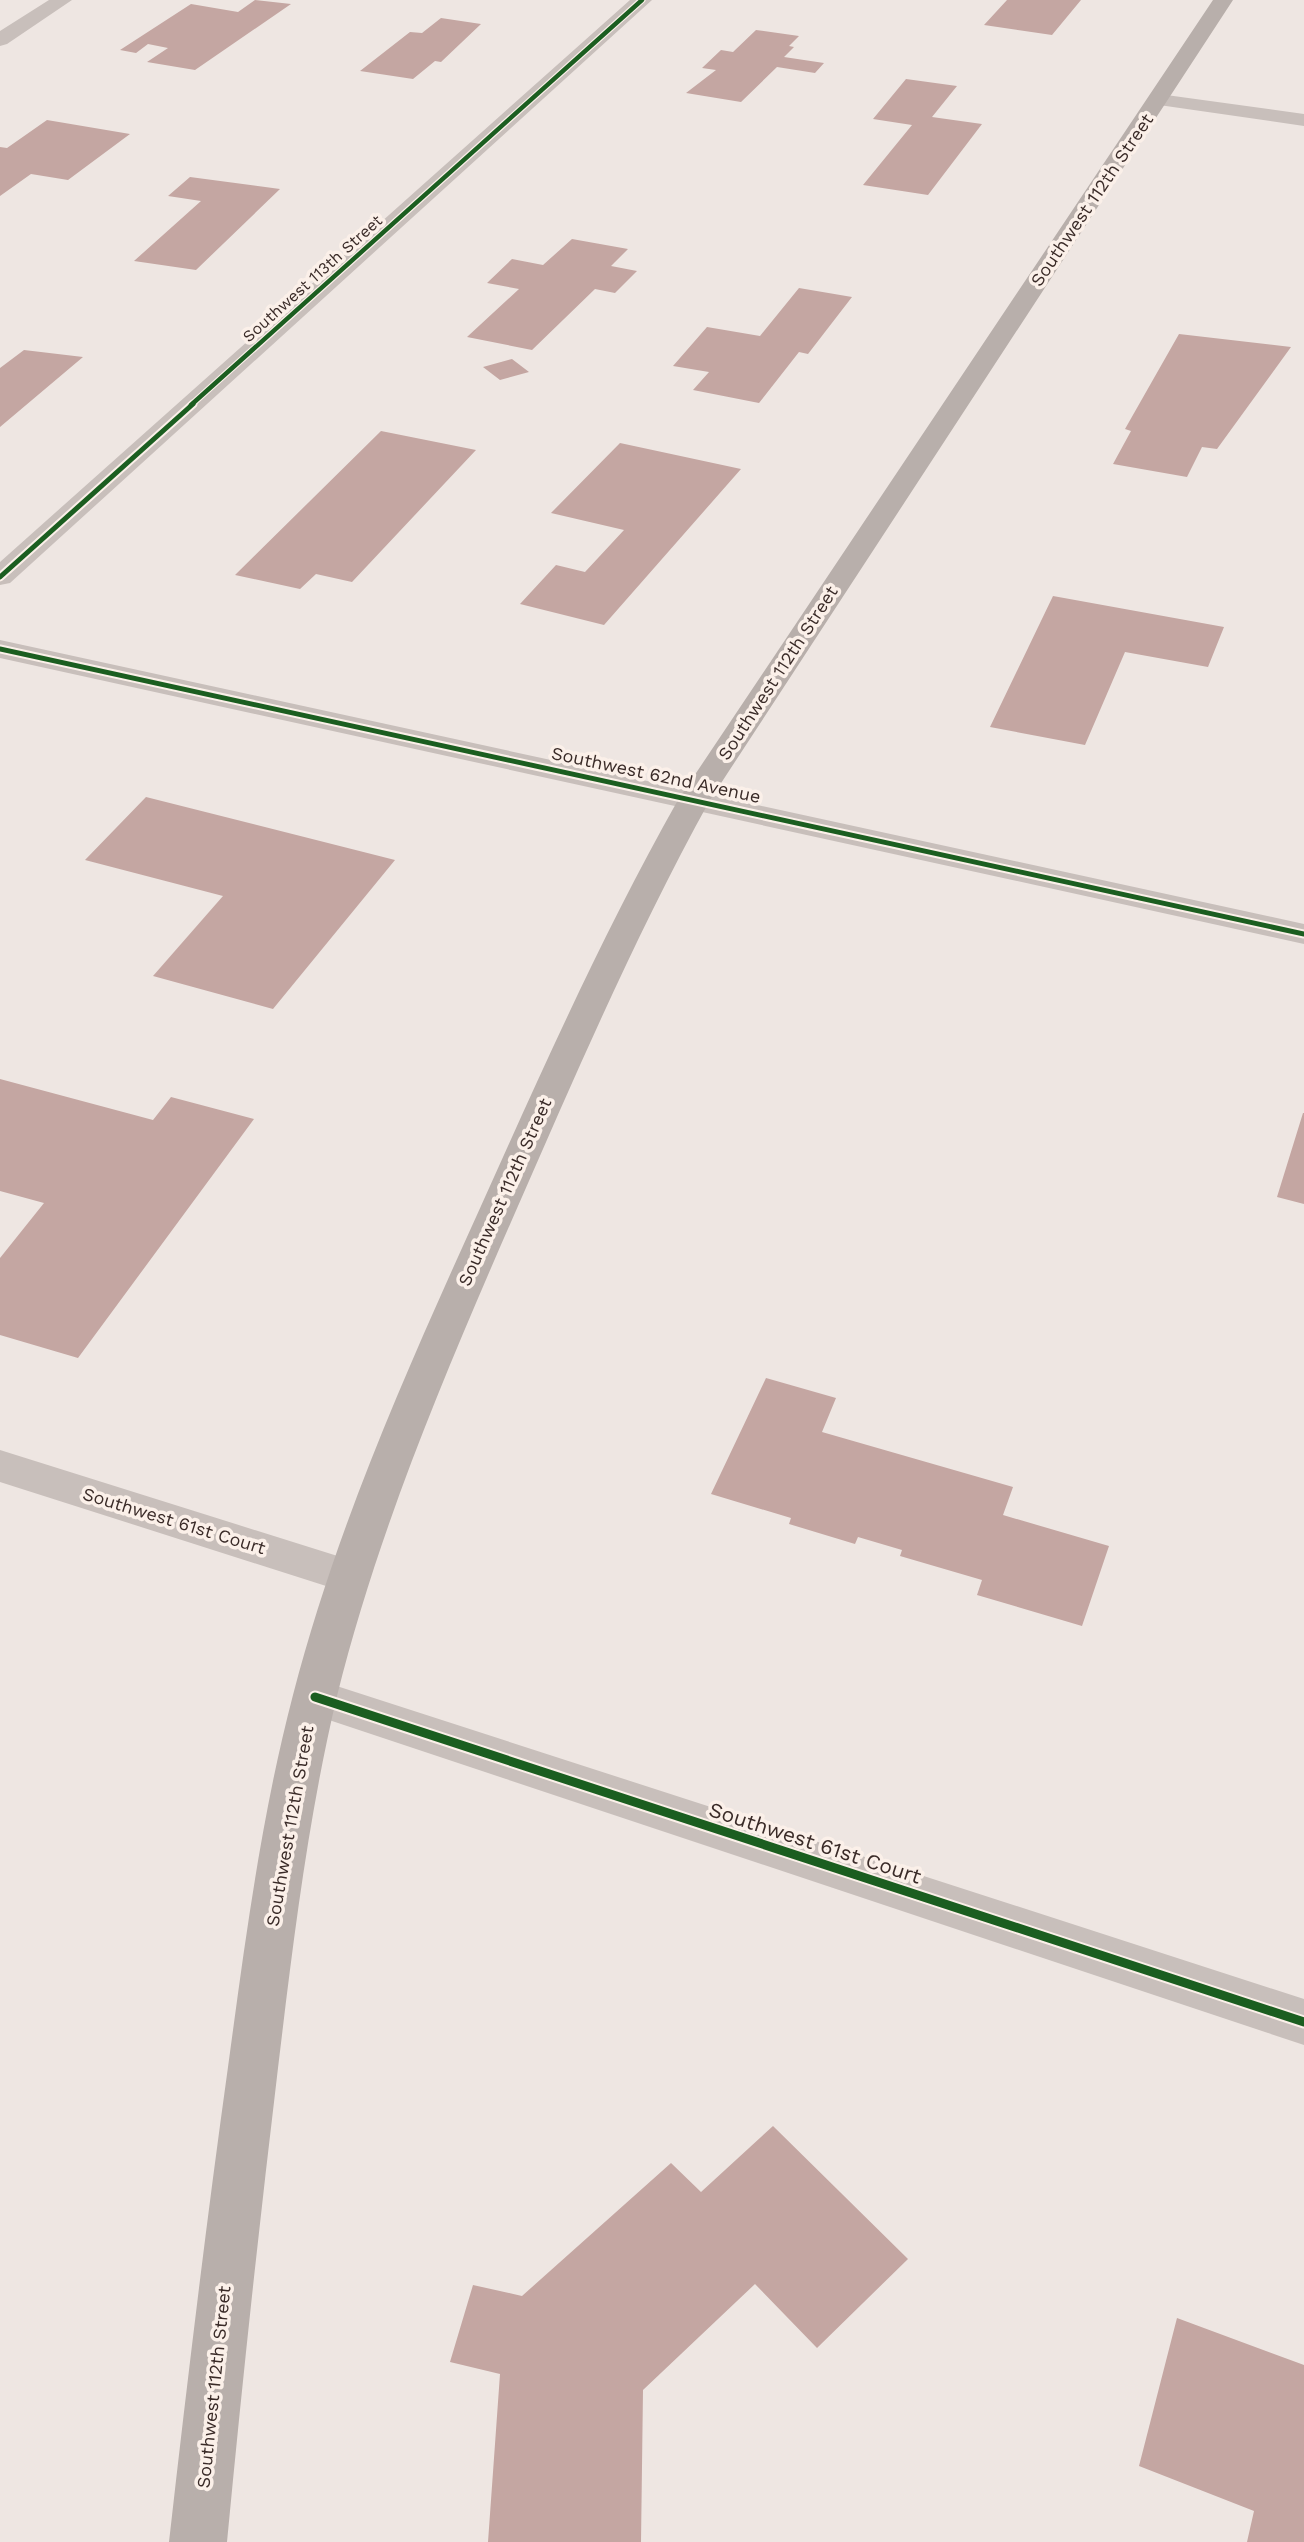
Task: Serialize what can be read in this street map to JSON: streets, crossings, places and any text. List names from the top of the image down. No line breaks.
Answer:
{"streets":{"main road":["Southwest 112th Street"],"street":["Southwest 113th Street","Southwest 62nd Avenue","Southwest 61st Court"]},"crossings":[["Southwest 112th Street","Southwest 62nd Avenue"],["Southwest 112th Street","Southwest 61st Court"]]}
